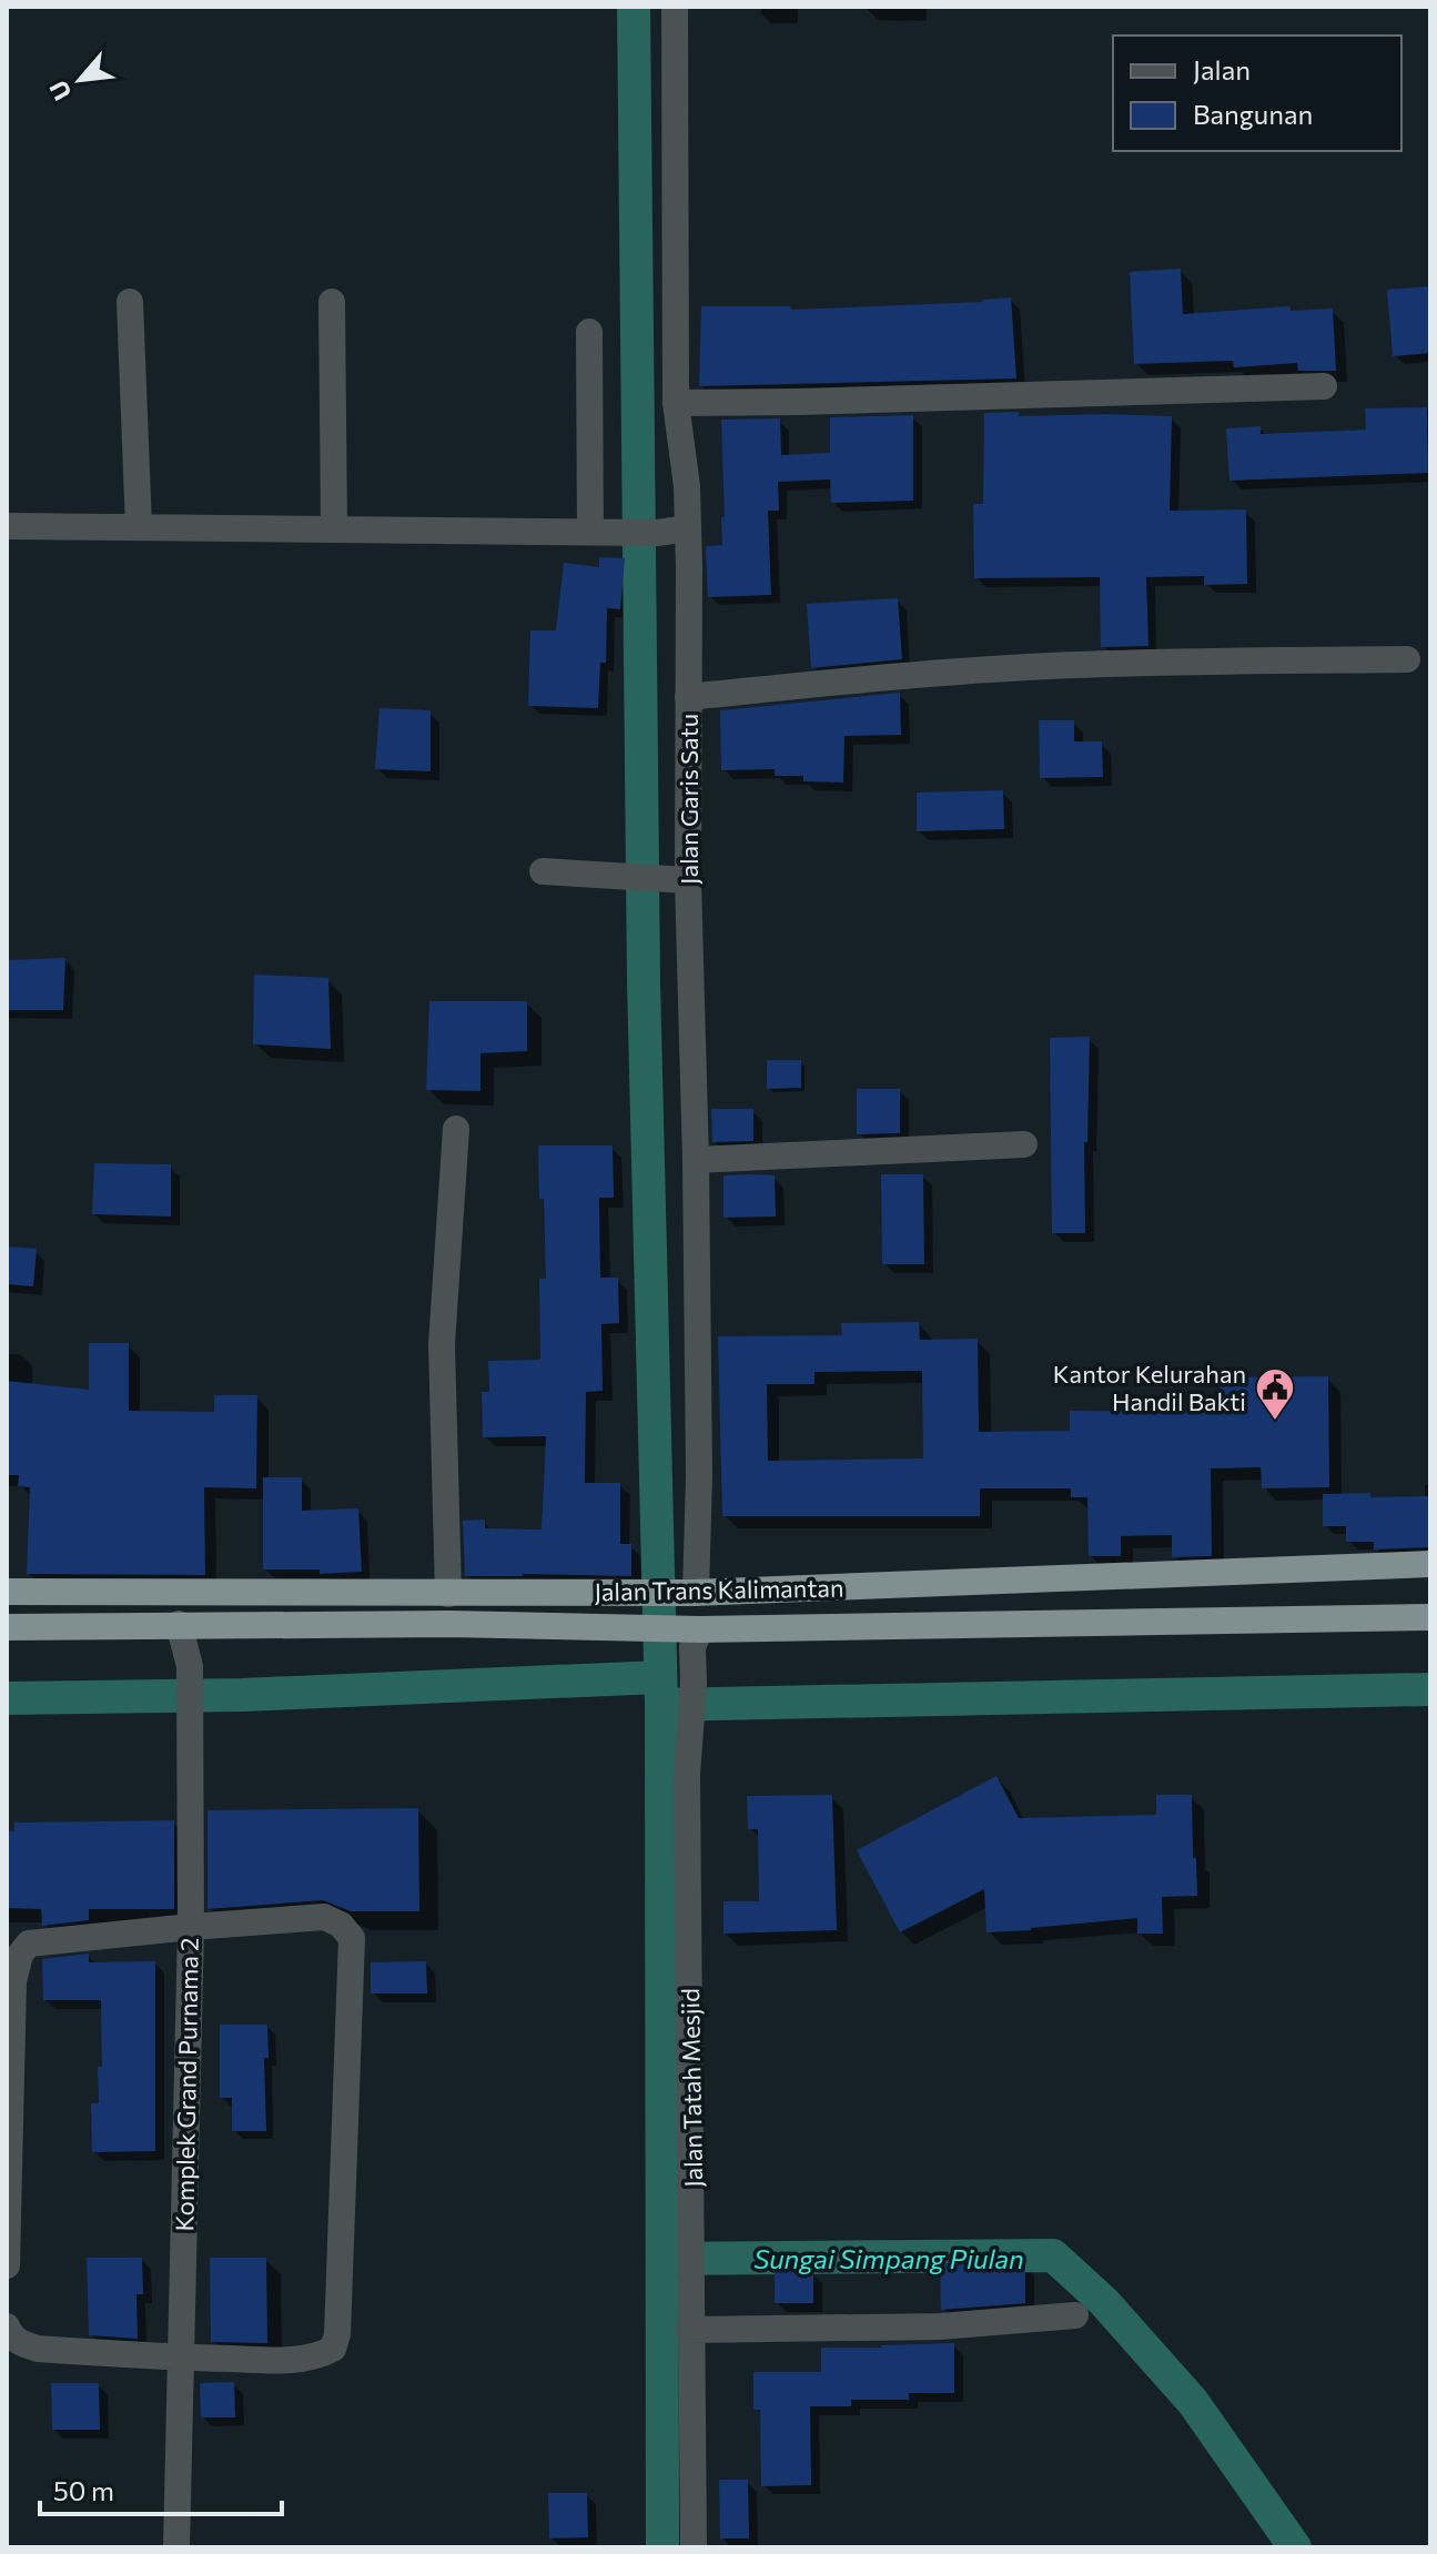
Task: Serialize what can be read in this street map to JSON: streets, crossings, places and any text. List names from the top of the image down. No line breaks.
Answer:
{"streets":{"highway":["Jalan Trans Kalimantan"],"street":["Jalan Garis Satu","Komplek Grand Purnama 2","Jalan Tatah Mesjid"]},"crossings":[["Jalan Garis Satu","Jalan Trans Kalimantan"],["Jalan Trans Kalimantan","Komplek Grand Purnama 2"],["Jalan Trans Kalimantan","Jalan Tatah Mesjid"]],"water":["Sungai Simpang Piulan"],"places":{"public building":["Kantor Kelurahan Handil Bakti"]},"legend":["Jalan","Bangunan"],"scale_bar":"50 m","north":"bottom left"}
